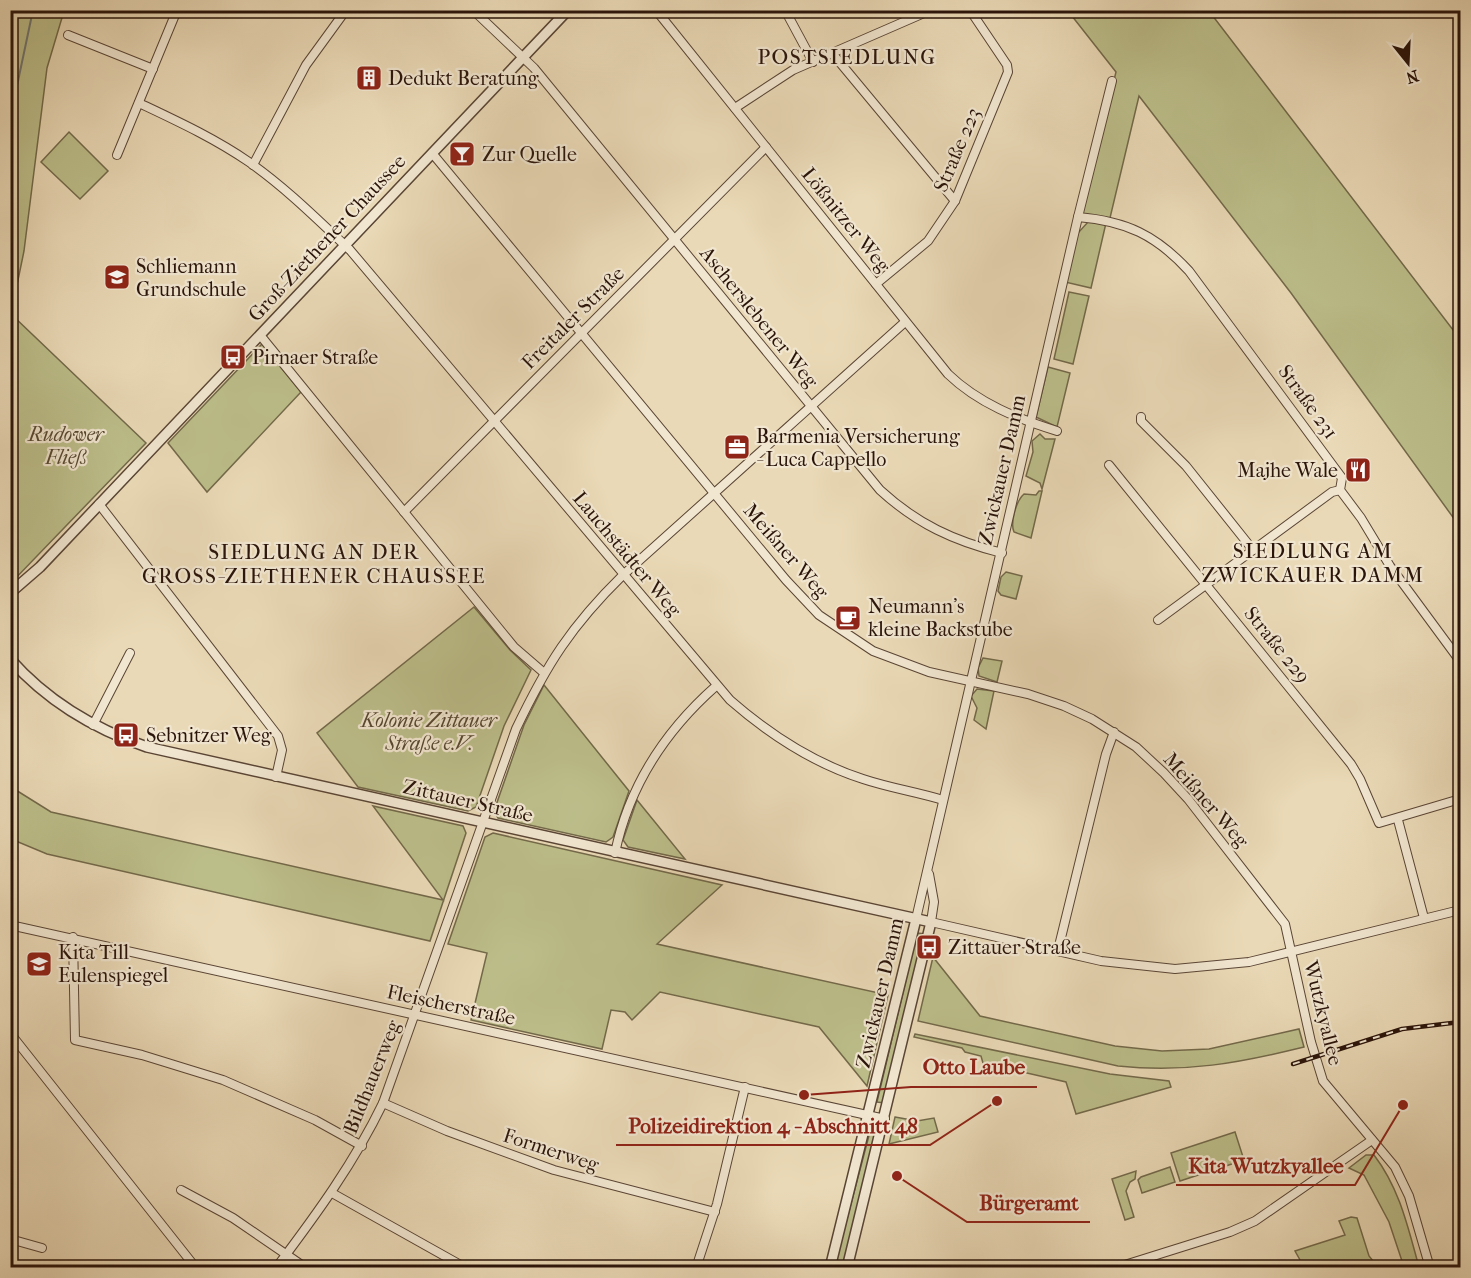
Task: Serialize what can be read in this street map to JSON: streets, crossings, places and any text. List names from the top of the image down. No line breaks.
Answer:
{"streets":{"street":["Straße 223","Lößnitzer Weg","Groß-Ziethener Chaussee","Ascherslebener Weg","Freitaler Straße","Straße 231","Zwickauer Damm","Meißner Weg","Lauchstädter Weg","Straße 229","Zittauer Straße","Fleischerstraße","Wutzkyallee","Bildhauerweg","Formerweg"]},"crossings":[["Straße 223","Lößnitzer Weg"],["Lößnitzer Weg","Freitaler Straße"],["Lößnitzer Weg","Zwickauer Damm"],["Lößnitzer Weg","Bildhauerweg"],["Groß-Ziethener Chaussee","Ascherslebener Weg"],["Groß-Ziethener Chaussee","Meißner Weg"],["Groß-Ziethener Chaussee","Lauchstädter Weg"],["Ascherslebener Weg","Freitaler Straße"],["Ascherslebener Weg","Zwickauer Damm"],["Ascherslebener Weg","Bildhauerweg"],["Freitaler Straße","Meißner Weg"],["Freitaler Straße","Lauchstädter Weg"],["Straße 231","Zwickauer Damm"],["Zwickauer Damm","Meißner Weg"],["Zwickauer Damm","Lauchstädter Weg"],["Zwickauer Damm","Zittauer Straße"],["Zwickauer Damm","Fleischerstraße"],["Meißner Weg","Zittauer Straße"],["Meißner Weg","Wutzkyallee"],["Meißner Weg","Bildhauerweg"],["Lauchstädter Weg","Bildhauerweg"],["Zittauer Straße","Wutzkyallee"],["Zittauer Straße","Bildhauerweg"],["Fleischerstraße","Bildhauerweg"],["Bildhauerweg","Formerweg"]],"districts":["POSTSIEDLUNG","SIEDLUNG AM ZWICKAUER DAMM","SIEDLUNG AN DER GROSS-ZIETHENER CHAUSSEE"],"parks":["Rudower Fließ","Kolonie Zittauer Straße e.V."],"places":{"building":["Dedukt Beratung"],"bar":["Zur Quelle"],"school or university":["Schliemann Grundschule","Kita Till Eulenspiegel"],"bus stop":["Pirnaer Straße","Sebnitzer Weg","Zittauer Straße"],"office":["Barmenia Versicherung - Luca Cappello"],"restaurant":["Majhe Wale"],"cafe":["Neumann's kleine Backstube"],"other":["Otto Laube","Polizeidirektion 4 - Abschnitt 48","Kita Wutzkyallee","Bürgeramt"]},"north":"bottom"}
